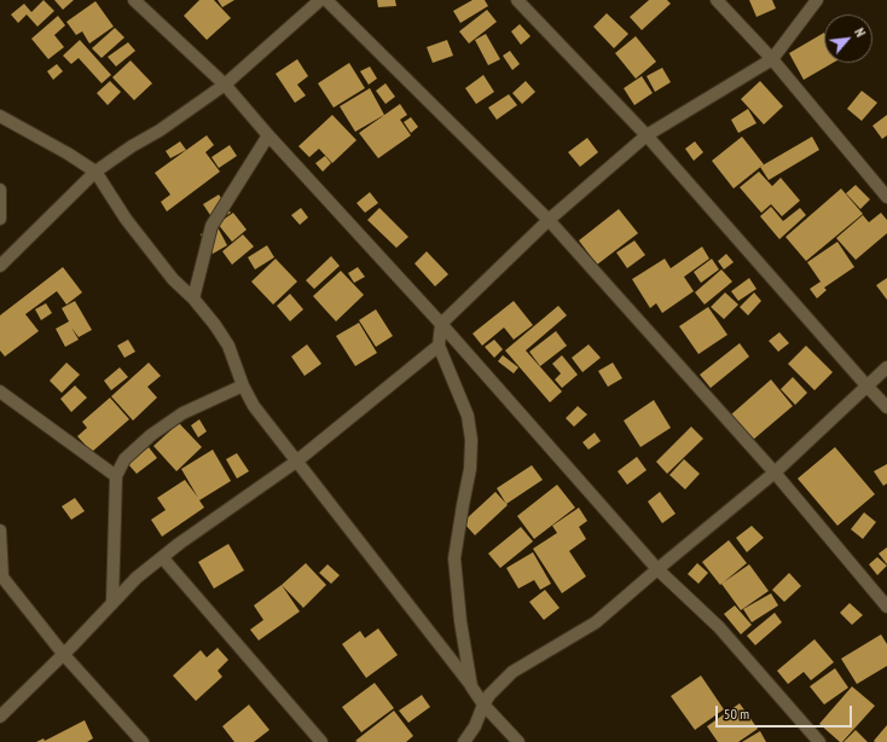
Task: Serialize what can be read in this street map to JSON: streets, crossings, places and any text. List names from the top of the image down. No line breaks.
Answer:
{"scale_bar":"50 m","north":"top right"}
